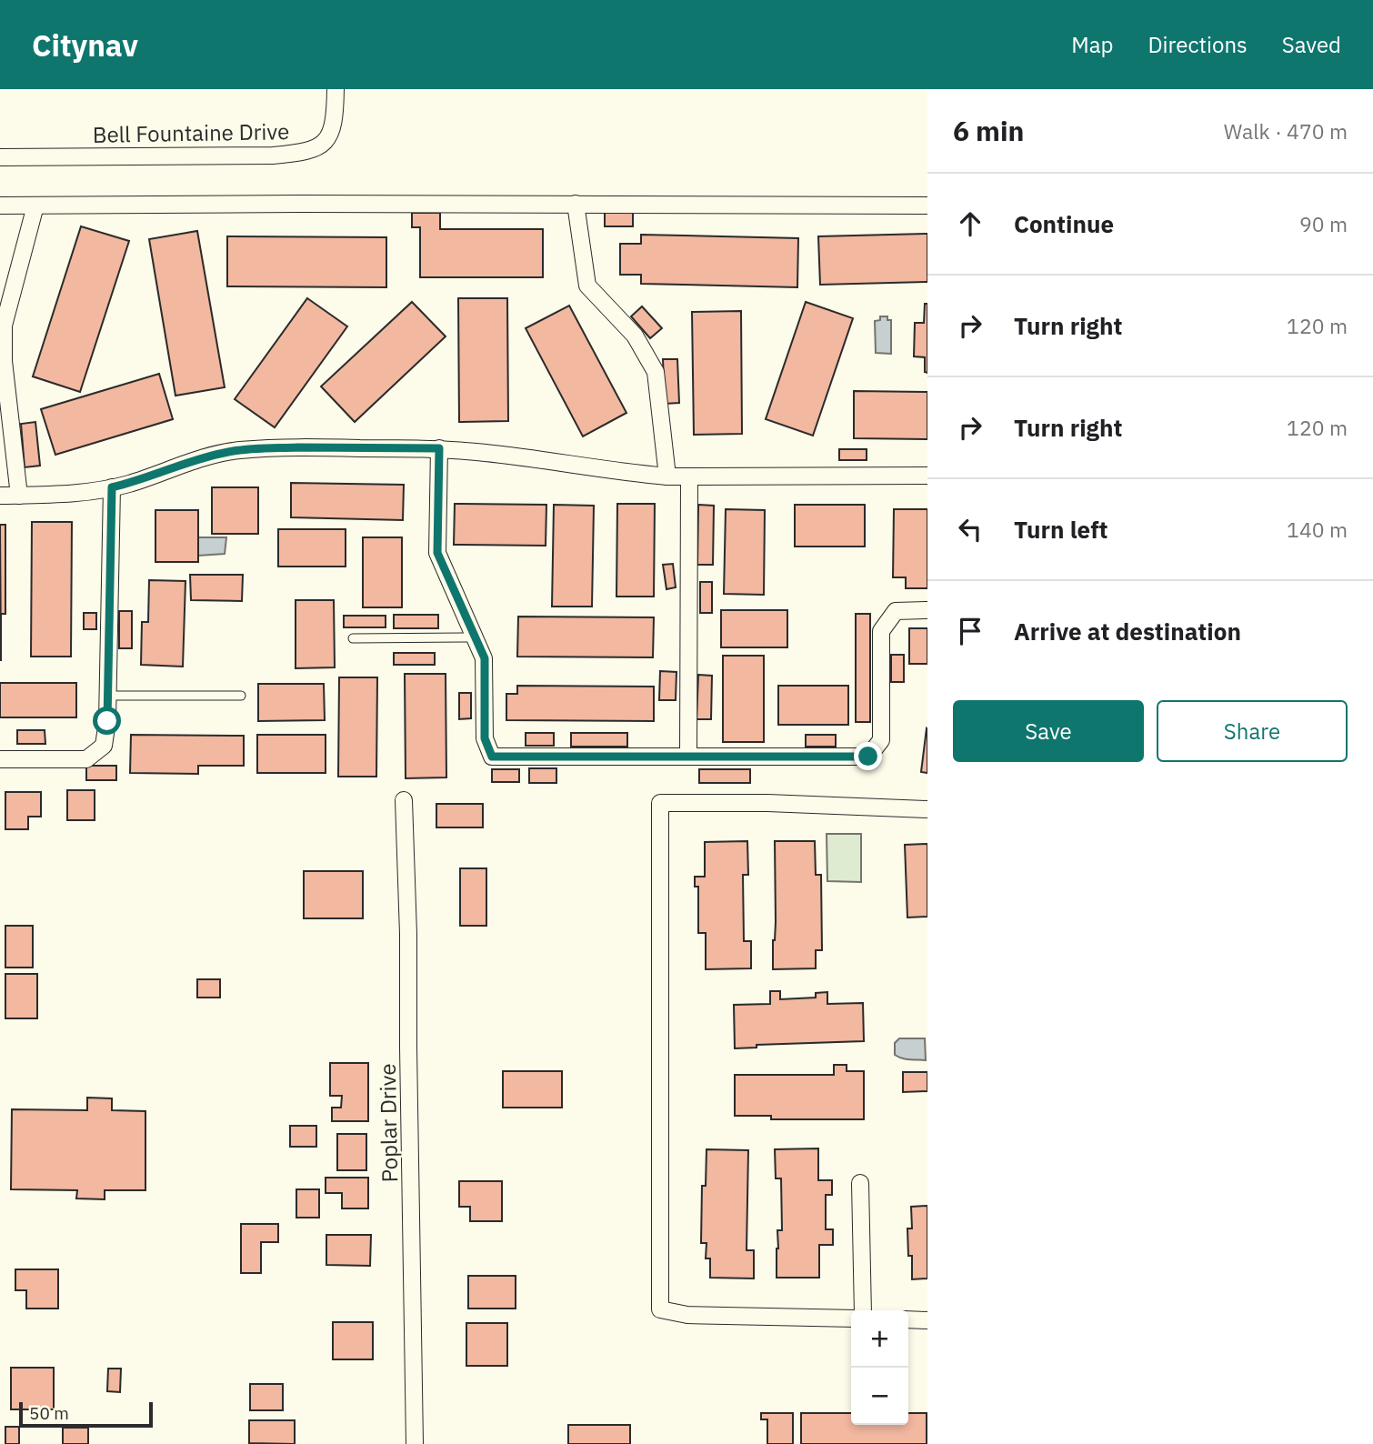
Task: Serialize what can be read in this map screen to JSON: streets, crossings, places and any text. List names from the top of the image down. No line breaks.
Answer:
{"streets":{"street":["Bell Fountaine Drive","Poplar Drive"]},"scale_bar":"50 m","page":{"header":"Citynav","nav":["Map","Directions","Saved"],"heading":["6 min","Walk · 470 m"],"list":[["Continue","90 m"],["Turn right","120 m"],["Turn right","120 m"],["Turn left","140 m"],"Arrive at destination"],"buttons":["Save","Share"],"map_buttons":["+","−"],"scale":"50 m"}}
